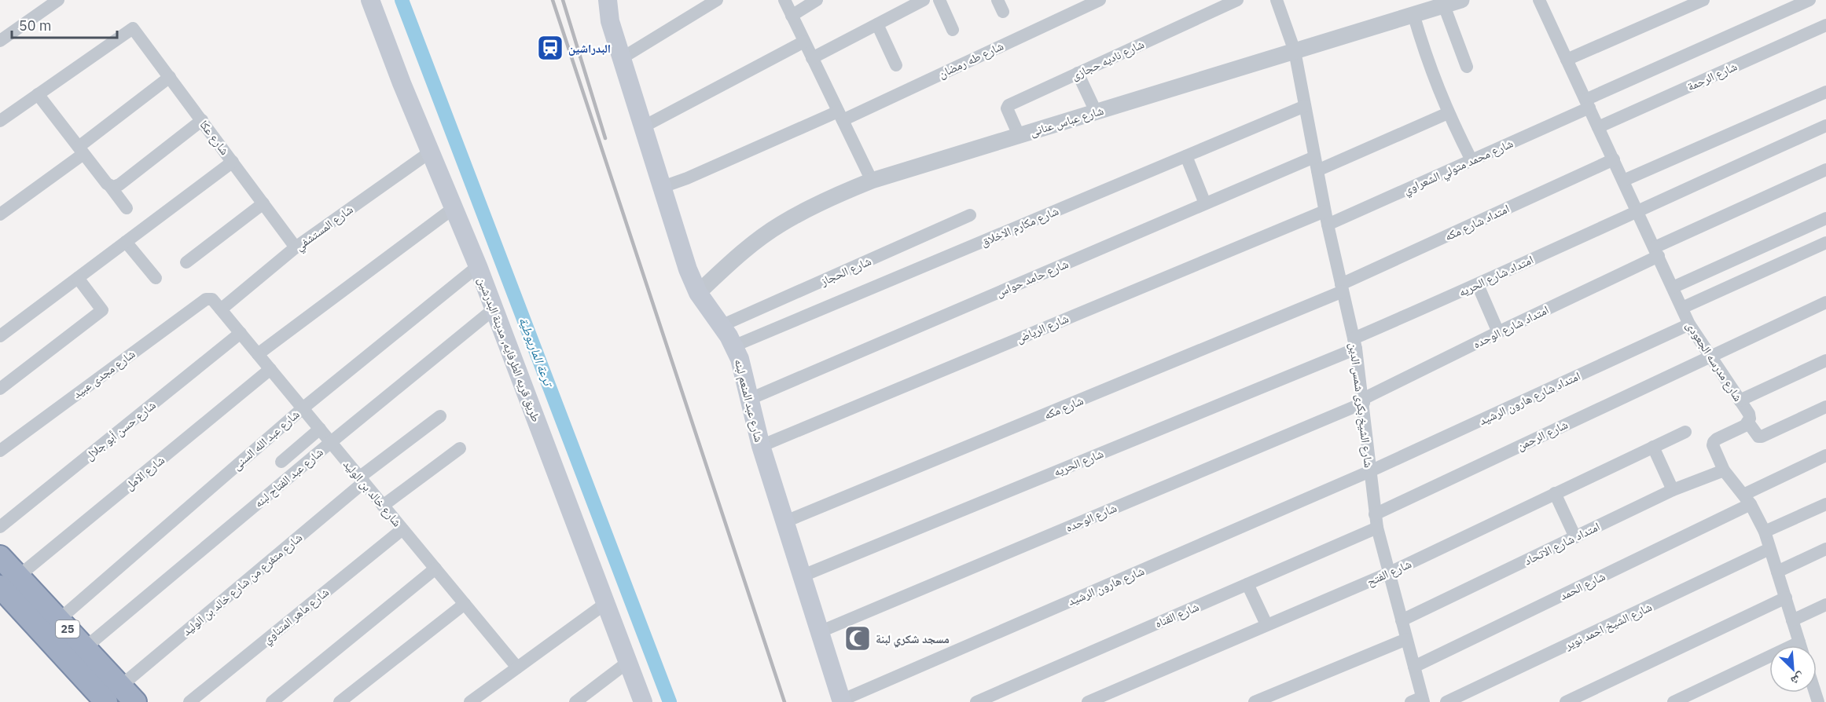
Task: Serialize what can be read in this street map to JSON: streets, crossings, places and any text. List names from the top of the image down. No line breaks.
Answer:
{"streets":{"highway":["25"],"main road":["طريق قريه الطرفايه, مدينة البدرشين","شارع عبد المنعم لبنه"],"street":["شارع طه رمضان","شارع ناديه حجازى","شارع الرحمة","شارع عباس عنانى","شارع عكا","شارع محمد متولي الشعراوي","امتداد شارع مكه","شارع مكارم الاخلاق","شارع المستشفي","شارع الحجاز","امتداد شارع الحريه","شارع حامد حواس","امتداد شارع الوحده","شارع الرياض","شارع مدرسه الجعودى","شارع مجدى عبيد","امتداد شارع هارون الرشيد","شارع الشيخ بكرى شمس الدين","شارع مكه","شارع حسن أبو جلال","شارع الرحمن","شارع عبد الله السنى","شارع الحريه","شارع الامل","شارع عبد الفتاح لبنه","شارع خالد بن الوليد","شارع الوحده","امتداد شارع الاتحاد","شارع الفتح","شارع متفرع من شارع خالد بن الوليد","شارع هارون الرشيد","شارع الحمد","شارع القناه","شارع ماهر المتناوي","شارع الشيخ احمد نوير"]},"crossings":[["شارع طه رمضان","شارع عبد المنعم لبنه"],["شارع ناديه حجازى","شارع عباس عنانى"],["شارع الرحمة","شارع مدرسه الجعودى"],["شارع عباس عنانى","شارع عبد المنعم لبنه"],["شارع عباس عنانى","شارع الشيخ بكرى شمس الدين"],["شارع عكا","شارع المستشفي"],["شارع محمد متولي الشعراوي","شارع مدرسه الجعودى"],["شارع محمد متولي الشعراوي","شارع الشيخ بكرى شمس الدين"],["امتداد شارع مكه","شارع مدرسه الجعودى"],["امتداد شارع مكه","شارع الشيخ بكرى شمس الدين"],["امتداد شارع مكه","شارع مكه"],["شارع مكارم الاخلاق","شارع عبد المنعم لبنه"],["شارع مكارم الاخلاق","شارع الشيخ بكرى شمس الدين"],["شارع المستشفي","طريق قريه الطرفايه, مدينة البدرشين"],["شارع المستشفي","شارع خالد بن الوليد"],["شارع الحجاز","شارع عبد المنعم لبنه"],["امتداد شارع الحريه","شارع مدرسه الجعودى"],["امتداد شارع الحريه","شارع الشيخ بكرى شمس الدين"],["امتداد شارع الحريه","شارع الحريه"],["شارع حامد حواس","شارع عبد المنعم لبنه"],["شارع حامد حواس","شارع الشيخ بكرى شمس الدين"],["امتداد شارع الوحده","شارع مدرسه الجعودى"],["امتداد شارع الوحده","شارع الشيخ بكرى شمس الدين"],["امتداد شارع الوحده","شارع الوحده"],["شارع الرياض","شارع عبد المنعم لبنه"],["شارع الرياض","شارع الشيخ بكرى شمس الدين"],["طريق قريه الطرفايه, مدينة البدرشين","شارع عبد الله السنى"],["طريق قريه الطرفايه, مدينة البدرشين","شارع عبد الفتاح لبنه"],["شارع مدرسه الجعودى","امتداد شارع هارون الرشيد"],["شارع مدرسه الجعودى","شارع الرحمن"],["شارع مجدى عبيد","شارع خالد بن الوليد"],["امتداد شارع هارون الرشيد","شارع الشيخ بكرى شمس الدين"],["امتداد شارع هارون الرشيد","شارع هارون الرشيد"],["شارع عبد المنعم لبنه","شارع مكه"],["شارع عبد المنعم لبنه","شارع الحريه"],["شارع عبد المنعم لبنه","شارع الوحده"],["شارع عبد المنعم لبنه","شارع هارون الرشيد"],["شارع الشيخ بكرى شمس الدين","شارع مكه"],["شارع الشيخ بكرى شمس الدين","شارع الرحمن"],["شارع الشيخ بكرى شمس الدين","شارع الحريه"],["شارع الشيخ بكرى شمس الدين","شارع الوحده"],["شارع الشيخ بكرى شمس الدين","امتداد شارع الاتحاد"],["شارع الشيخ بكرى شمس الدين","شارع الفتح"],["شارع الشيخ بكرى شمس الدين","شارع هارون الرشيد"],["شارع الشيخ بكرى شمس الدين","شارع الحمد"],["شارع الشيخ بكرى شمس الدين","شارع القناه"],["شارع حسن أبو جلال","شارع خالد بن الوليد"],["شارع عبد الله السنى","شارع خالد بن الوليد"],["شارع عبد الله السنى","25"],["شارع الامل","شارع خالد بن الوليد"],["شارع الامل","25"],["شارع عبد الفتاح لبنه","شارع خالد بن الوليد"],["شارع عبد الفتاح لبنه","25"],["شارع خالد بن الوليد","شارع متفرع من شارع خالد بن الوليد"],["شارع خالد بن الوليد","شارع ماهر المتناوي"],["شارع متفرع من شارع خالد بن الوليد","25"]],"water":["ترعة الماريوطية"],"places":{"station":["البدراشين"],"mosque":["مسجد شكري لبنة"]},"scale_bar":"50 m","north":"bottom right"}
